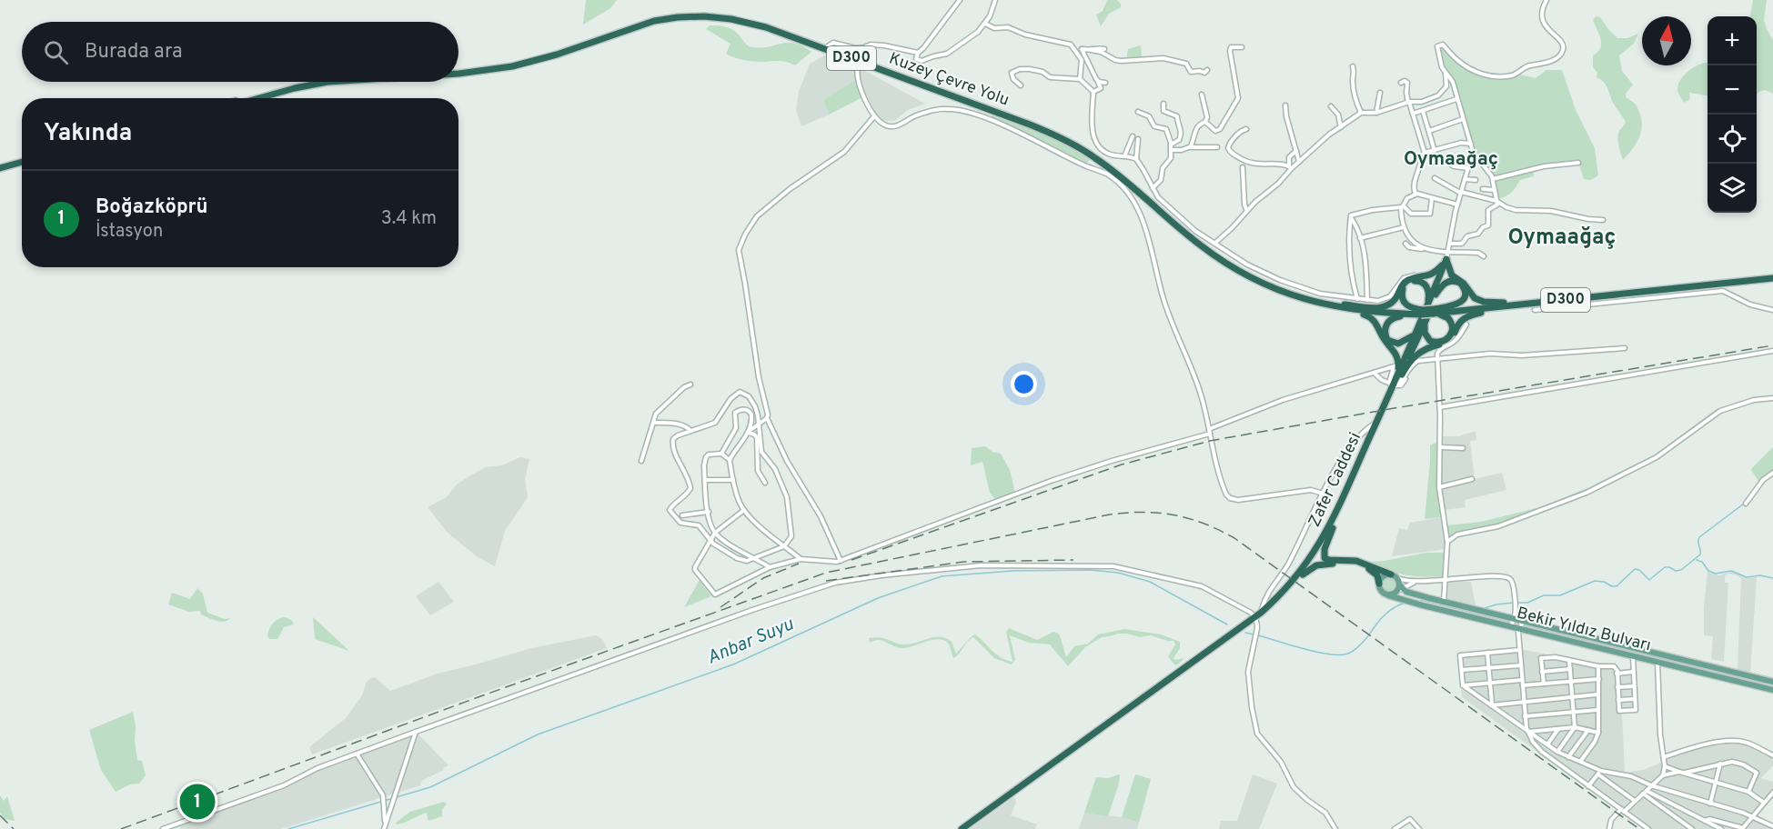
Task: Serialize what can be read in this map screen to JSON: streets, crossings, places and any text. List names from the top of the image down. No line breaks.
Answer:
{"streets":{"highway":["D300","Kuzey Çevre Yolu","Zafer Caddesi"],"main road":["Bekir Yıldız Bulvarı"]},"crossings":[["D300","Kuzey Çevre Yolu"],["D300","Zafer Caddesi"],["Kuzey Çevre Yolu","Zafer Caddesi"]],"districts":["Oymaağaç","Oymaağaç"],"water":["Anbar Suyu"],"north":"top","page":{"map_buttons":["+","−"],"search":"Burada ara","heading":"Yakında","list":[{"mark":"1","name":"Boğazköprü","note":"İstasyon","value":"3.4 km"}],"pins":"1"}}
